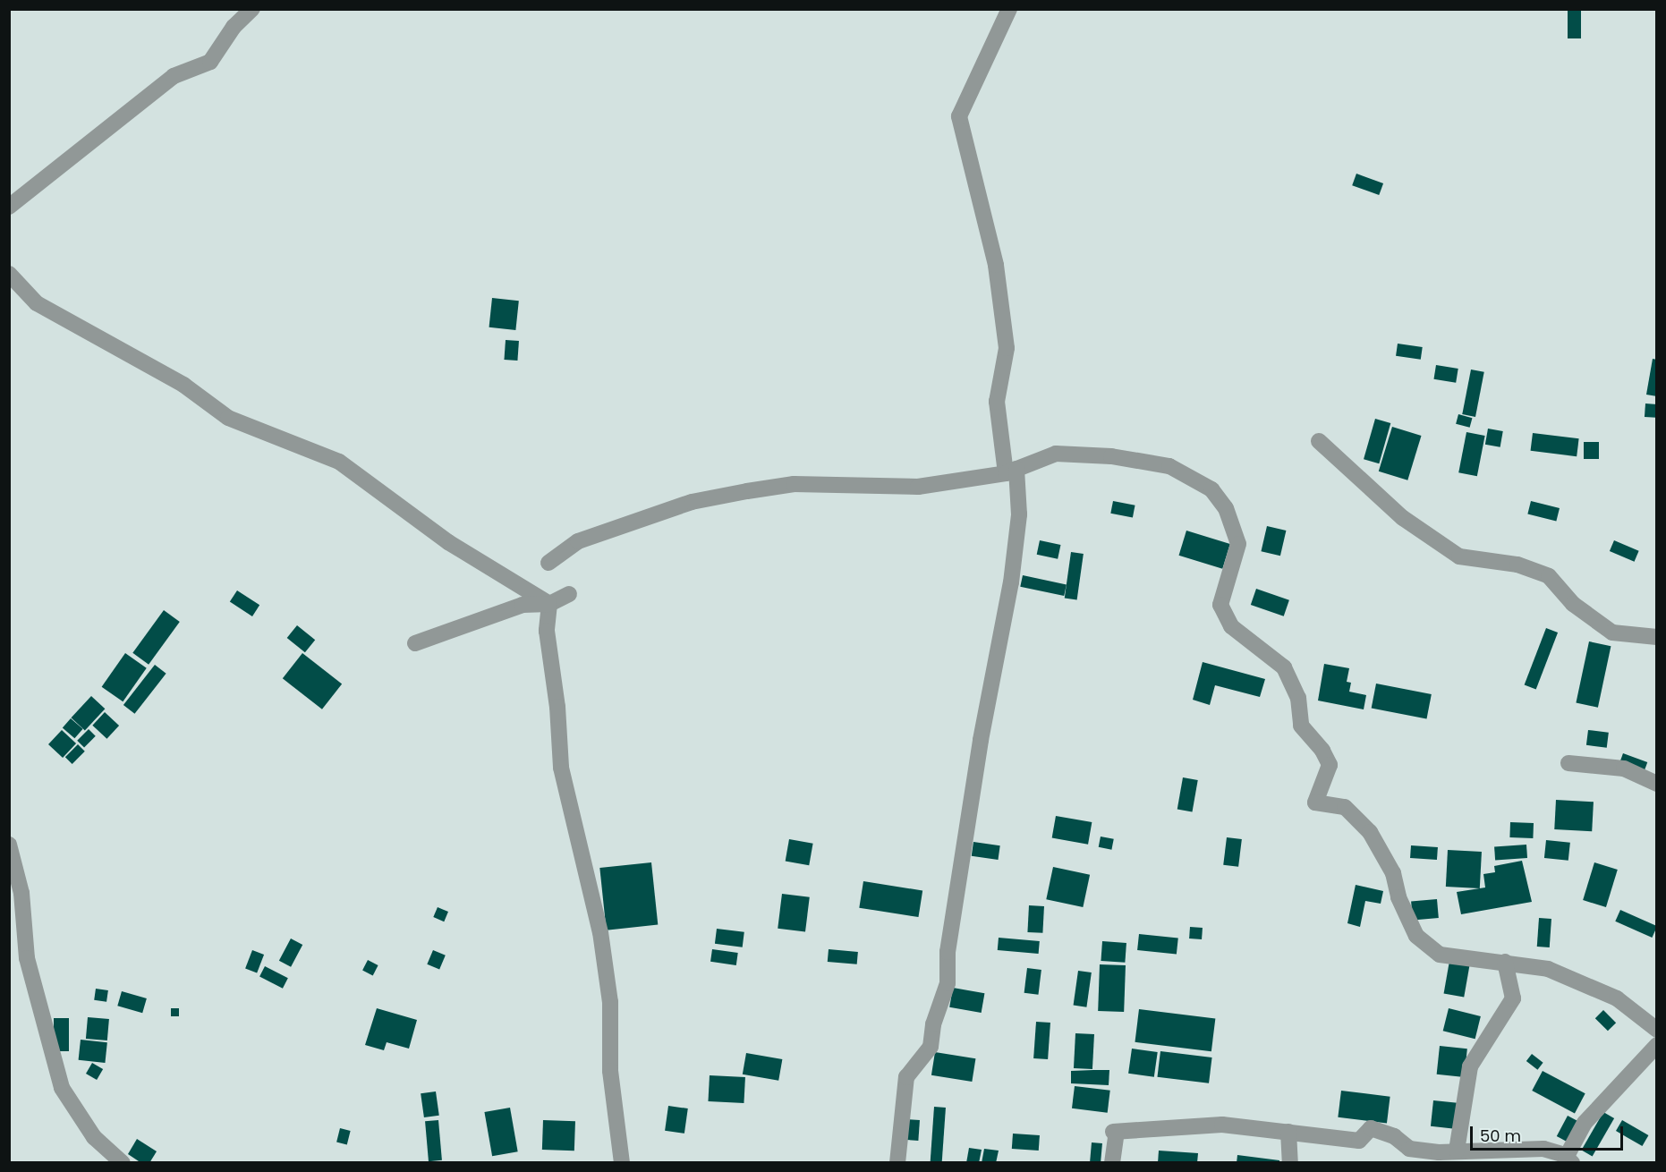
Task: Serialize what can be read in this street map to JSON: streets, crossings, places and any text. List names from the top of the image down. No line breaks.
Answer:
{"scale_bar":"50 m"}
